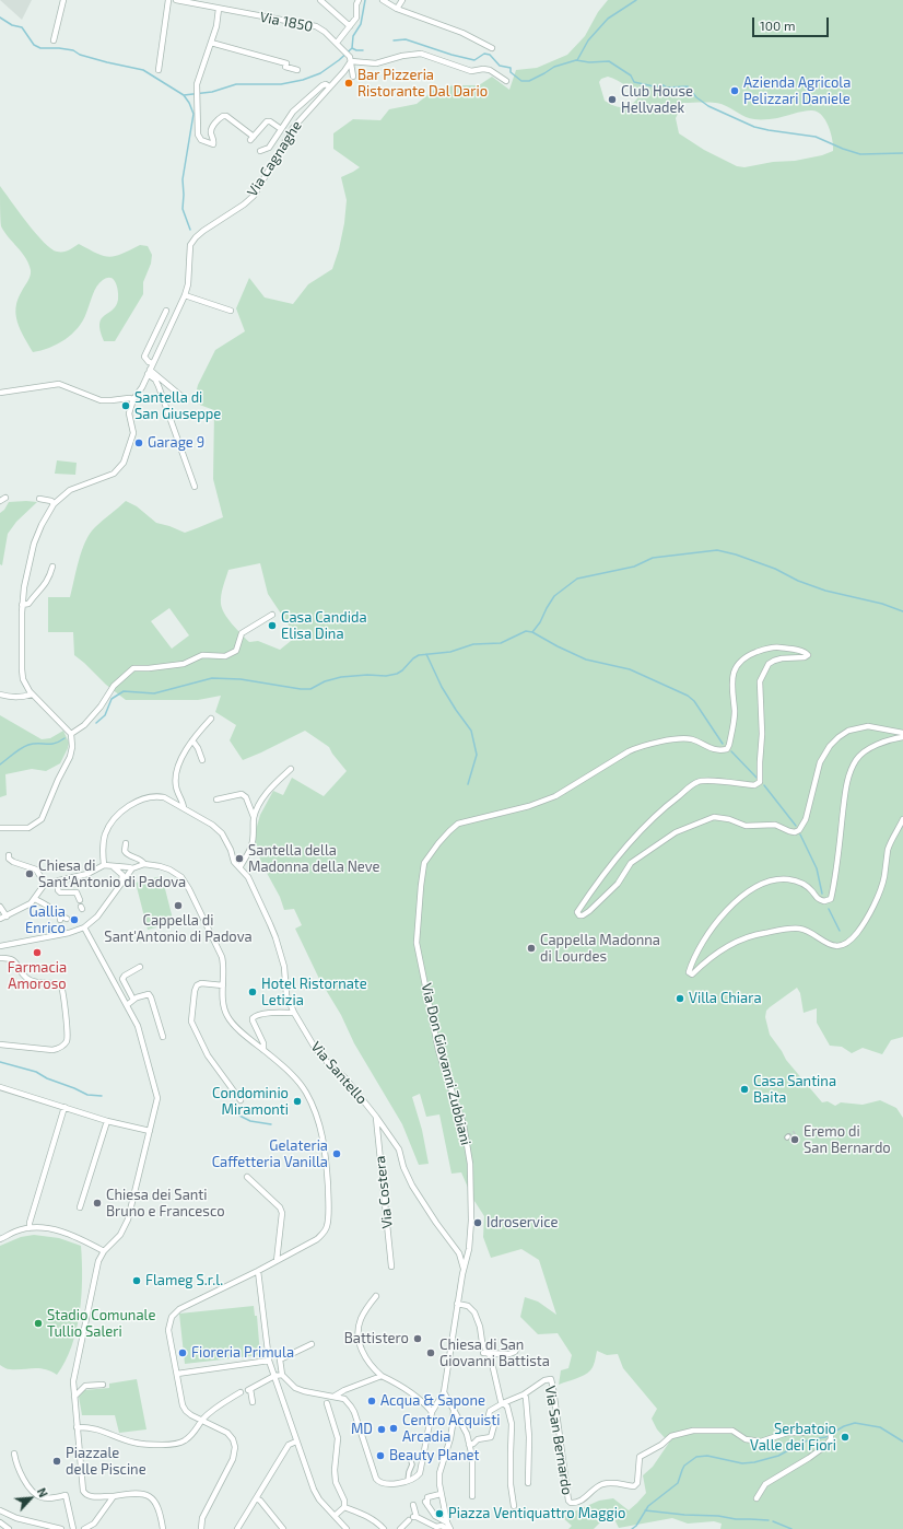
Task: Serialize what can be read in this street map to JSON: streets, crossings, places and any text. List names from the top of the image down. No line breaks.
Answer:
{"streets":{"street":["Via 1850","Via Cagnaghe","Via Don Giovanni Zubbiani","Via Santello","Via Costera","Via San Bernardo"]},"crossings":[["Via 1850","Via Cagnaghe"],["Via Don Giovanni Zubbiani","Via Santello"],["Via Santello","Via Costera"]],"places":["Bar Pizzeria Ristorante Dal Dario","Azienda Agricola Pelizzari Daniele","Club House Hellvadek","Santella di San Giuseppe","Garage 9","Casa Candida Elisa Dina","Santella della Madonna della Neve","Chiesa di Sant'Antonio di Padova","Cappella di Sant'Antonio di Padova","Gallia Enrico","Cappella Madonna di Lourdes","Farmacia Amoroso","Hotel Ristornate Letizia","Villa Chiara","Casa Santina Baita","Condominio Miramonti","Eremo di San Bernardo","Gelateria Caffetteria Vanilla","Chiesa dei Santi Bruno e Francesco","Idroservice","Flameg S.r.l.","Stadio Comunale Tullio Saleri","Battistero","Fioreria Primula","Chiesa di San Giovanni Battista","Acqua & Sapone","Centro Acquisti Arcadia","MD","Serbatoio Valle dei Fiori","Beauty Planet","Piazzale delle Piscine","Piazza Ventiquattro Maggio"],"scale_bar":"100 m","north":"top right"}
